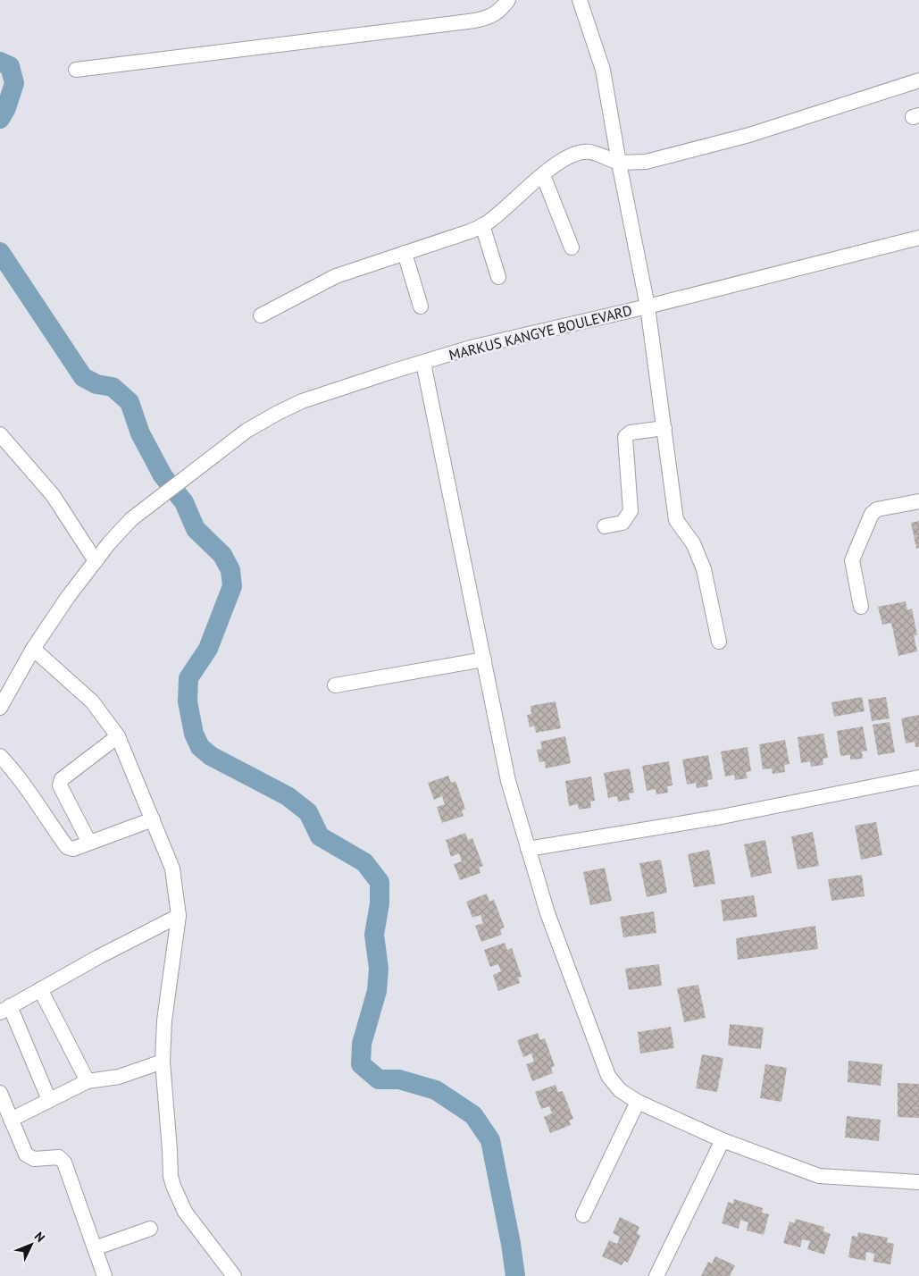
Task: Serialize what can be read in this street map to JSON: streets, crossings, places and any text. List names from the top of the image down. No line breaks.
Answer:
{"streets":{"street":["MARKUS KANGYE BOULEVARD"]},"north":"top right"}
